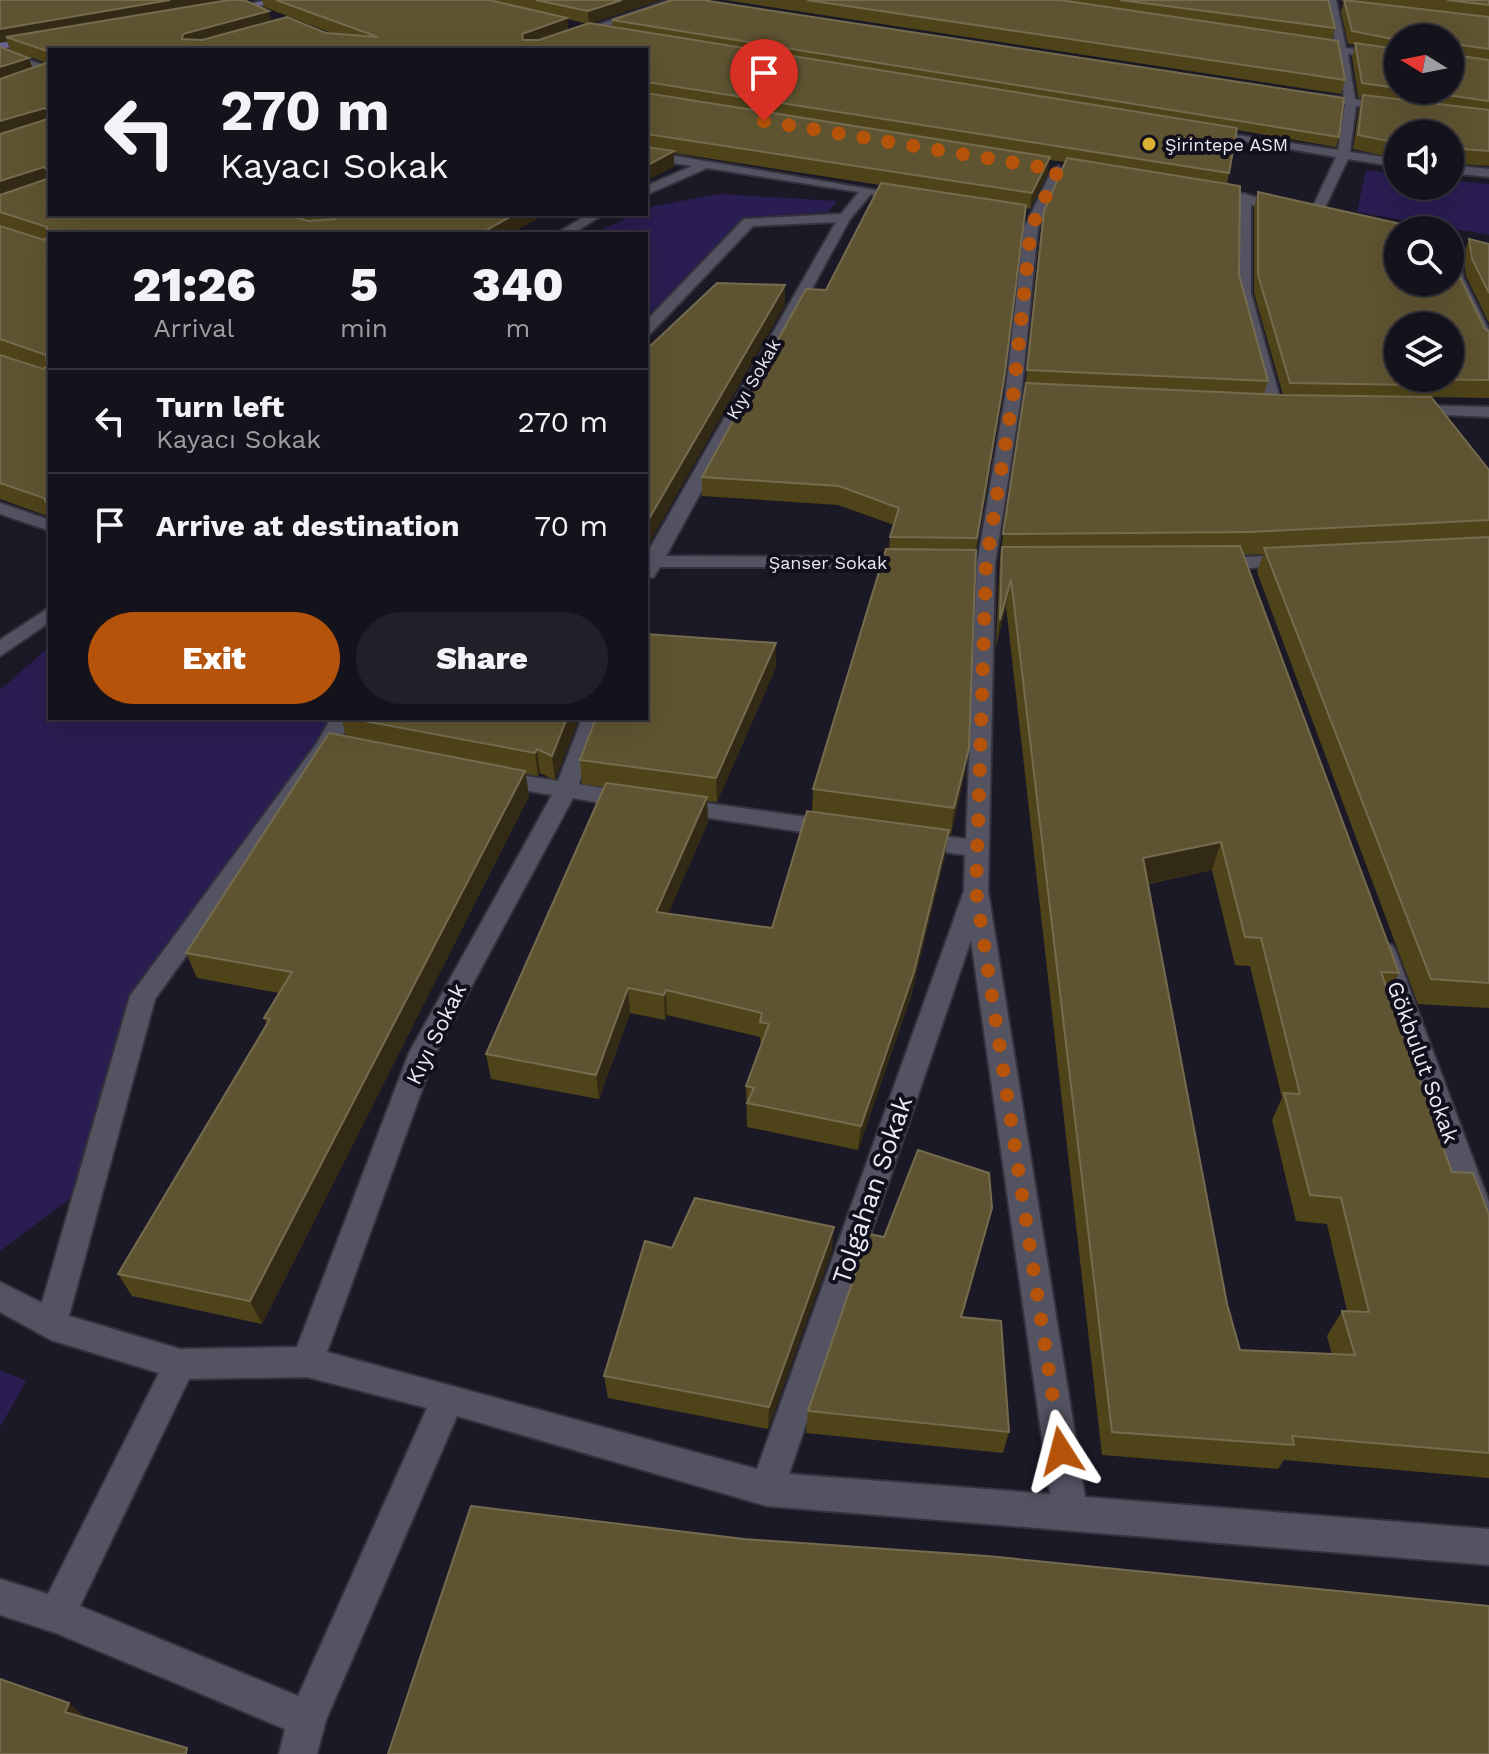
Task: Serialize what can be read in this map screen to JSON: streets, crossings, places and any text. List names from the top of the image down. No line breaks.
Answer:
{"streets":{"street":["Kıyı Sokak","Şanser Sokak","Gökbulut Sokak","Tolgahan Sokak"]},"crossings":[["Kıyı Sokak","Şanser Sokak"]],"places":["Şirintepe ASM"],"north":"left","page":{"turn":["270 m","Kayacı Sokak"],"eta":["21:26","Arrival","5","min","340","m"],"list":[{"name":"Turn left","note":"Kayacı Sokak","value":"270 m"},{"name":"Arrive at destination","value":"70 m"}],"buttons":["Exit","Share"]}}
